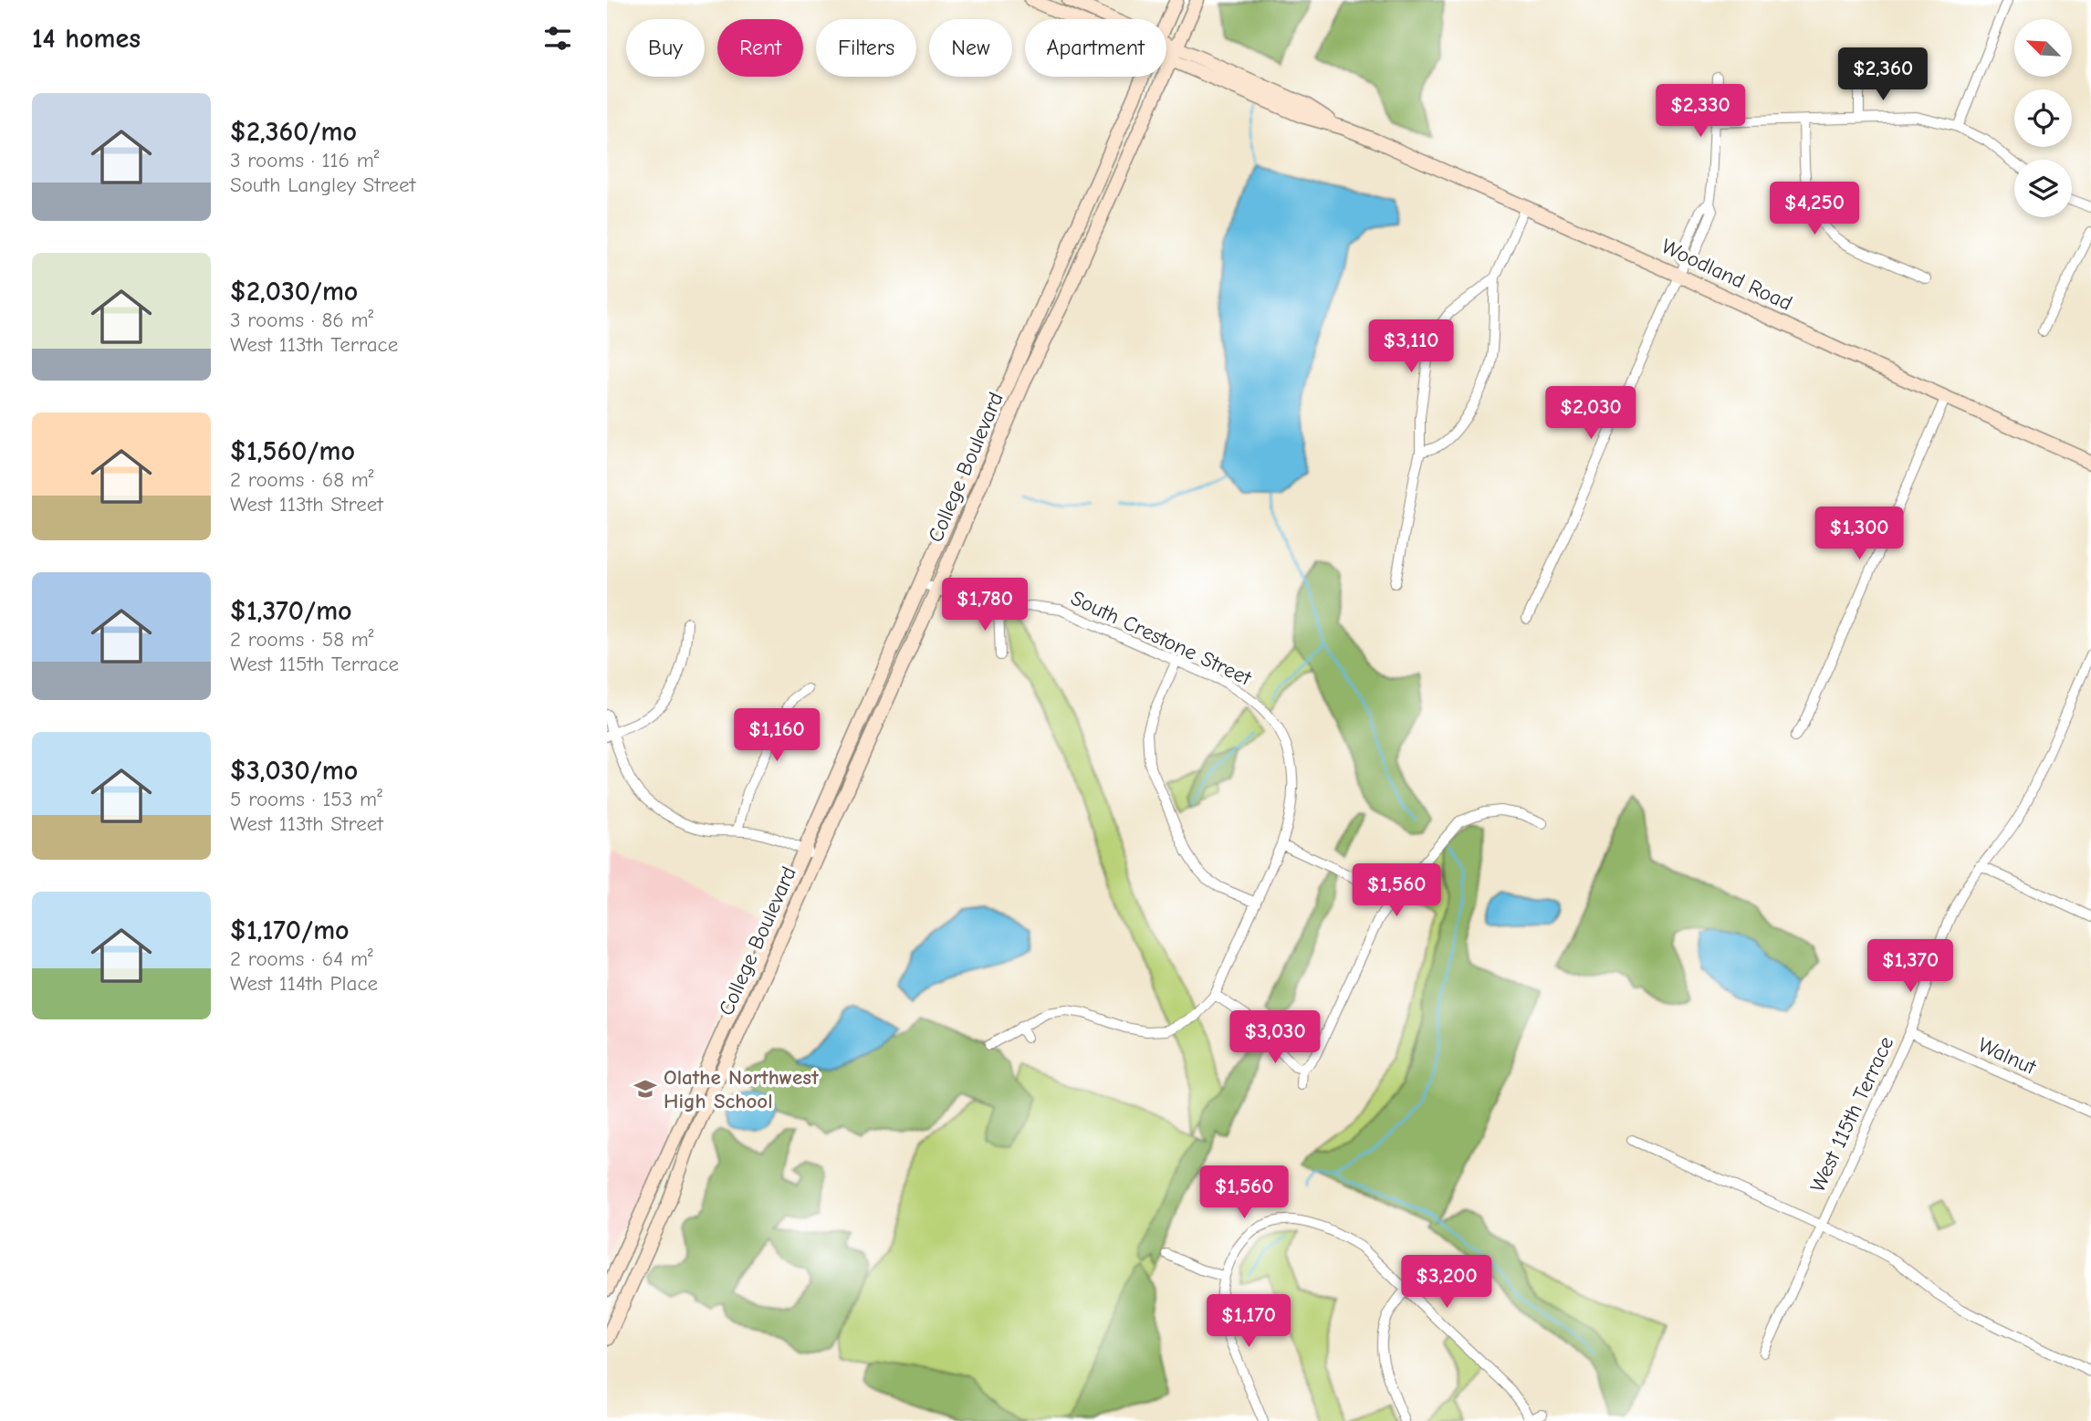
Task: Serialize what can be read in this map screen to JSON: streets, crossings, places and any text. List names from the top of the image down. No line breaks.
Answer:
{"streets":{"main road":["Woodland Road","College Boulevard"],"street":["South Crestone Street","Walnut","West 115th Terrace"]},"crossings":[["Woodland Road","College Boulevard"],["College Boulevard","South Crestone Street"],["Walnut","West 115th Terrace"]],"places":{"school or university":["Olathe Northwest High School"]},"north":"top left","page":{"heading":"14 homes","chip":["Buy","Rent","Filters","New","Apartment"],"price":["$2,360","$2,330","$4,250","$3,110","$2,030","$1,300","$1,780","$1,160","$1,560","$1,370","$3,030","$1,560","$3,200","$1,170"],"list":[{"name":"$2,360/mo","note":"3 rooms · 116 m² · South Langley Street"},{"name":"$2,030/mo","note":"3 rooms · 86 m² · West 113th Terrace"},{"name":"$1,560/mo","note":"2 rooms · 68 m² · West 113th Street"},{"name":"$1,370/mo","note":"2 rooms · 58 m² · West 115th Terrace"},{"name":"$3,030/mo","note":"5 rooms · 153 m² · West 113th Street"},{"name":"$1,170/mo","note":"2 rooms · 64 m² · West 114th Place"}]}}
